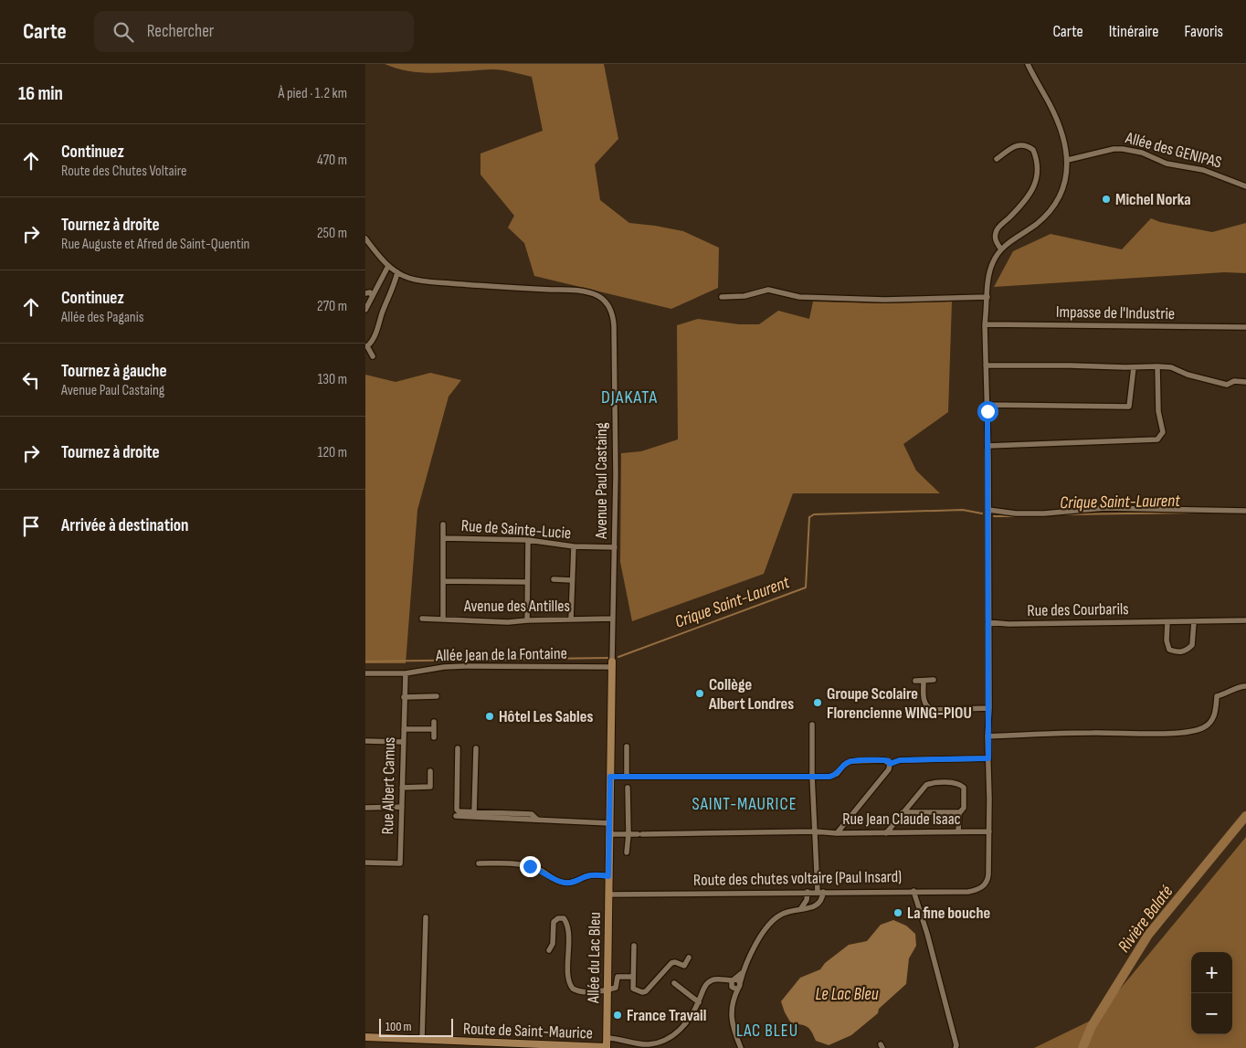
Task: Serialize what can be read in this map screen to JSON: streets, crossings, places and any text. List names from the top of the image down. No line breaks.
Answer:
{"streets":{"street":["Allée des GENIPAS","Impasse de l'Industrie","Avenue Paul Castaing","Rue de Sainte-Lucie","Avenue des Antilles","Rue des Courbarils","Allée Jean de la Fontaine","Rue Albert Camus","Rue Jean Claude Isaac","Route des chutes voltaire (Paul Insard)","Allée du Lac Bleu","Route de Saint-Maurice"]},"crossings":[["Avenue Paul Castaing","Rue de Sainte-Lucie"],["Avenue Paul Castaing","Avenue des Antilles"],["Avenue Paul Castaing","Allée Jean de la Fontaine"],["Avenue Paul Castaing","Rue Jean Claude Isaac"],["Avenue Paul Castaing","Route des chutes voltaire (Paul Insard)"],["Avenue Paul Castaing","Allée du Lac Bleu"],["Allée Jean de la Fontaine","Rue Albert Camus"],["Rue Jean Claude Isaac","Route des chutes voltaire (Paul Insard)"],["Route des chutes voltaire (Paul Insard)","Allée du Lac Bleu"],["Allée du Lac Bleu","Route de Saint-Maurice"]],"districts":["DJAKATA","SAINT-MAURICE","LAC BLEU"],"water":["Crique Saint-Laurent","Rivière Balaté","Le Lac Bleu"],"places":["Michel Norka","Collège Albert Londres","Groupe Scolaire Florencienne WING-PIOU","Hôtel Les Sables","La fine bouche","France Travail"],"scale_bar":"100 m","page":{"header":"Carte","search":"Rechercher","nav":["Carte","Itinéraire","Favoris"],"heading":["16 min","À pied · 1.2 km"],"list":[["Continuez","Route des Chutes Voltaire","470 m"],["Tournez à droite","Rue Auguste et Afred de Saint-Quentin","250 m"],["Continuez","Allée des Paganis","270 m"],["Tournez à gauche","Avenue Paul Castaing","130 m"],["Tournez à droite","120 m"],"Arrivée à destination"],"map_buttons":["+","−"],"scale":"100 m"}}
